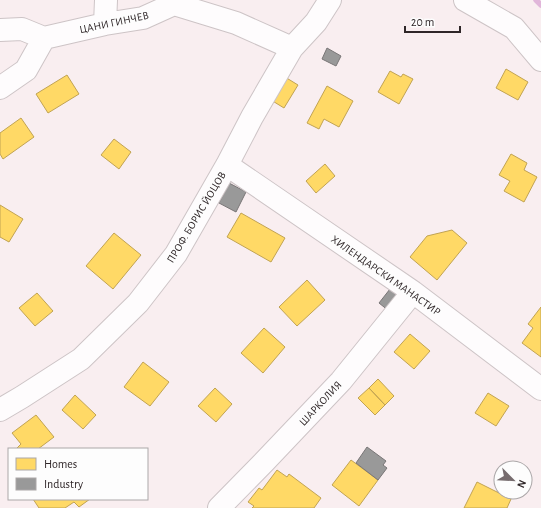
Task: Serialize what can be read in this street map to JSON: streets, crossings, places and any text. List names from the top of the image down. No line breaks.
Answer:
{"streets":{"street":["ЦАНИ ГИНЧЕВ","ПРОФ. БОРИС ЙОЦОВ","ХИЛЕНДАРСКИ МАНАСТИР","ШАРКОЛИЯ"]},"crossings":[["ЦАНИ ГИНЧЕВ","ПРОФ. БОРИС ЙОЦОВ"],["ПРОФ. БОРИС ЙОЦОВ","ХИЛЕНДАРСКИ МАНАСТИР"],["ХИЛЕНДАРСКИ МАНАСТИР","ШАРКОЛИЯ"]],"legend":["Homes","Industry"],"scale_bar":"20 m","north":"bottom right"}
